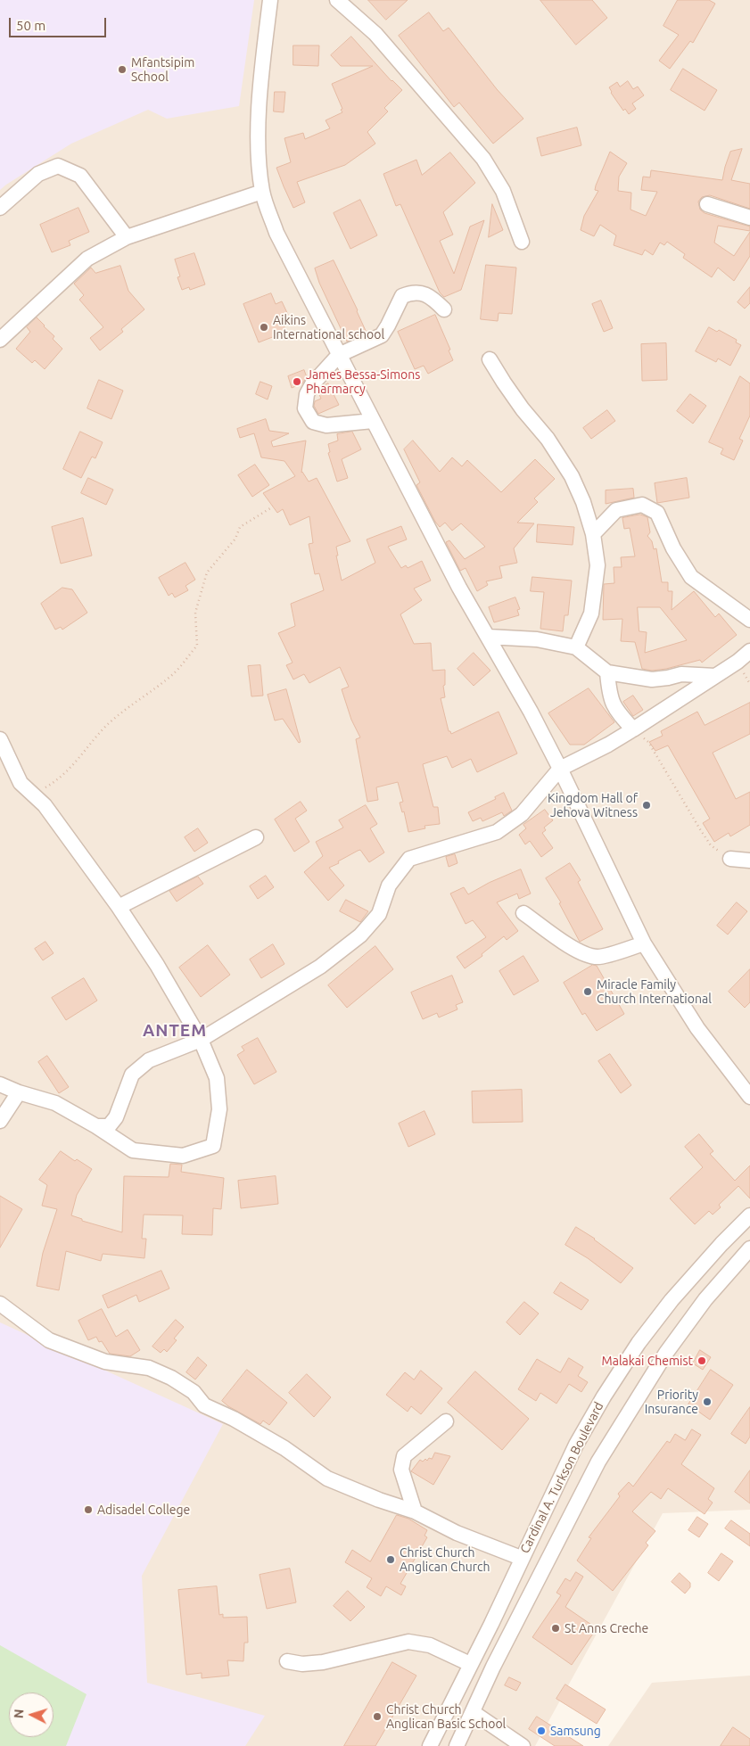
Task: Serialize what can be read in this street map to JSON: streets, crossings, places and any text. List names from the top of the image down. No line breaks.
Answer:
{"streets":{"street":["Cardinal A. Turkson Boulevard"]},"districts":["ANTEM"],"places":["Mfantsipim School","Aikins International school","James Bessa-Simons Pharmarcy","Kingdom Hall of Jehova Witness","Miracle Family Church International","Malakai Chemist","Priority Insurance","Adisadel College","Christ Church Anglican Church","St Anns Creche","Christ Church Anglican Basic School","Samsung"],"scale_bar":"50 m","north":"left"}
